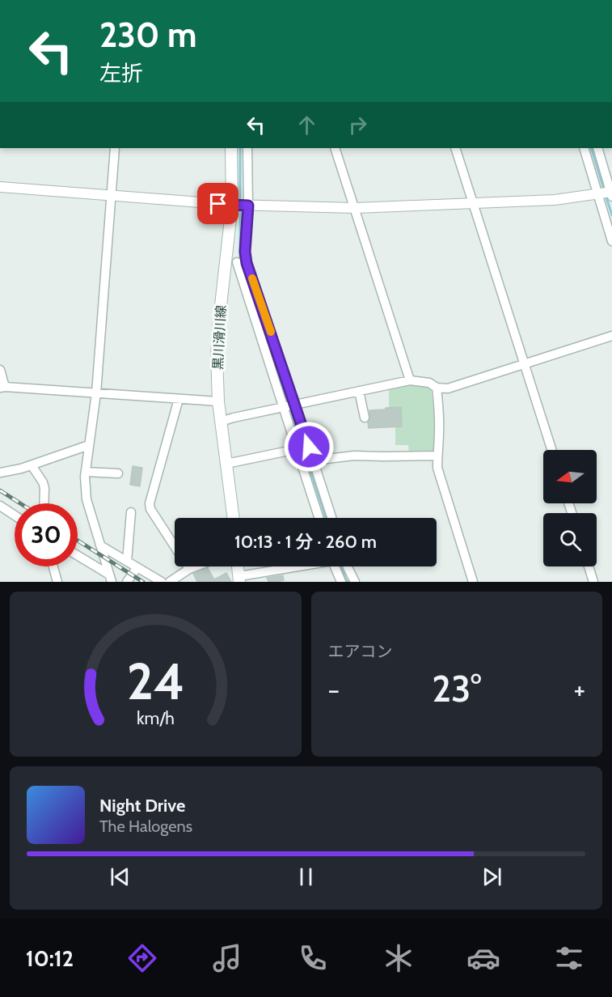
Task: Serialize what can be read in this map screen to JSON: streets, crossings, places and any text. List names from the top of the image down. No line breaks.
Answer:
{"streets":{"main road":["黒川滑川線"]},"north":"left","page":{"turn":["230 m","左折"],"limit":"30","trip":"10:13 · 1 分 · 260 m","tile":"エアコン","heat":["−","23°","+"],"song":["Night Drive","The Halogens"],"tabs":"10:12","gauge":["24","km/h"]}}
